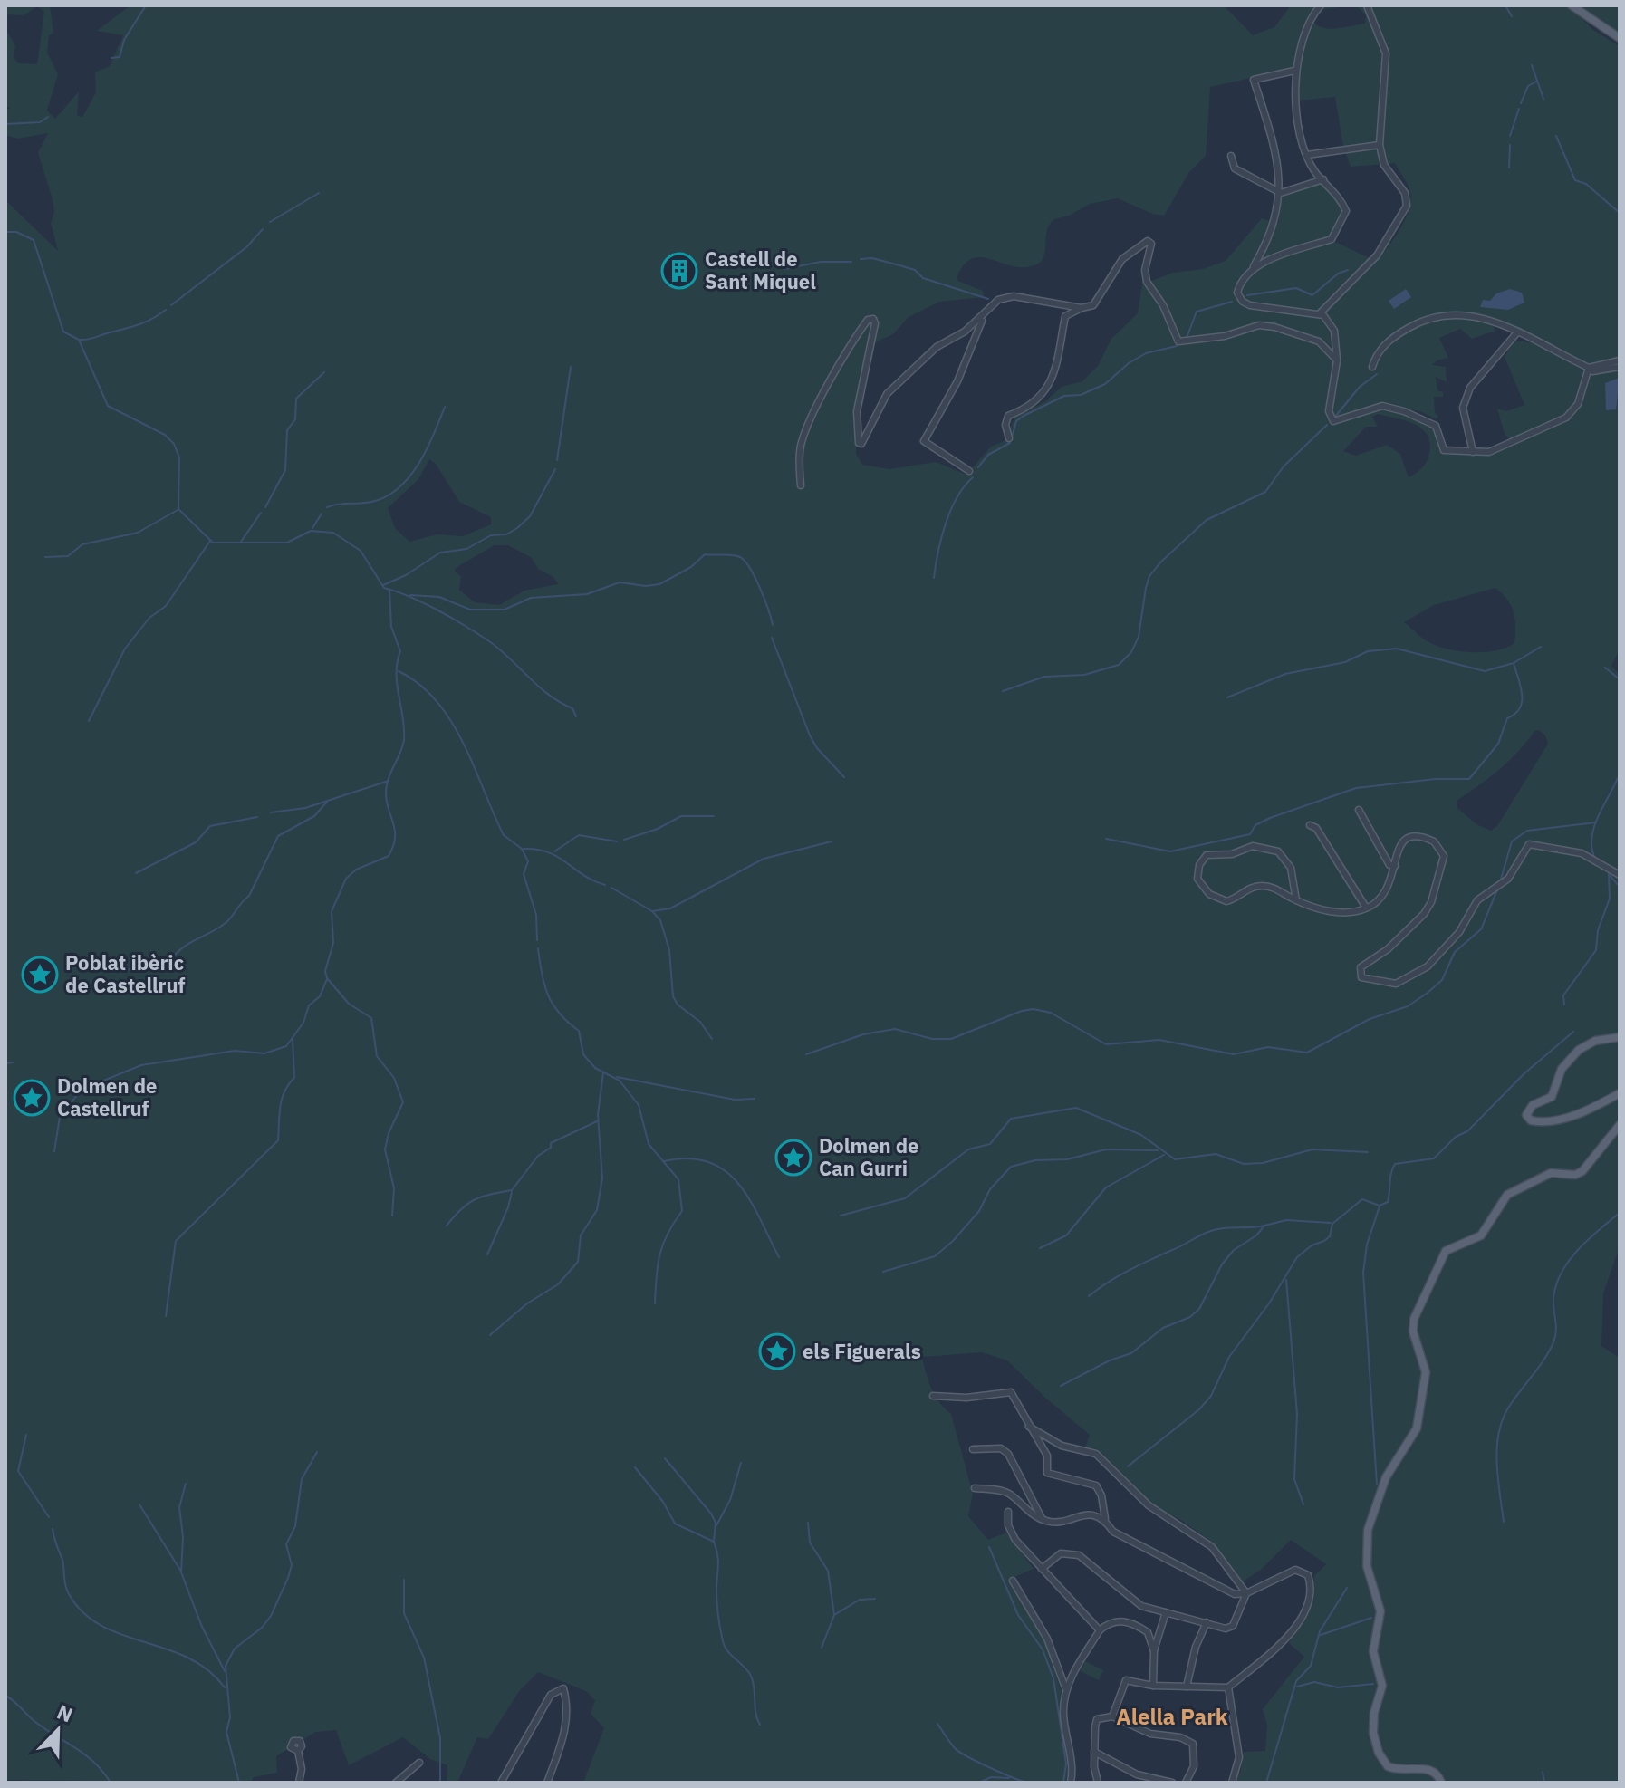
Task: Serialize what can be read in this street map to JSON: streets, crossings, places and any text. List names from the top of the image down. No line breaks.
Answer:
{"districts":["Alella Park"],"places":{"building":["Castell de Sant Miquel"],"place":["Poblat ibèric de Castellruf","Dolmen de Castellruf","Dolmen de Can Gurri","els Figuerals"]},"north":"top right"}
